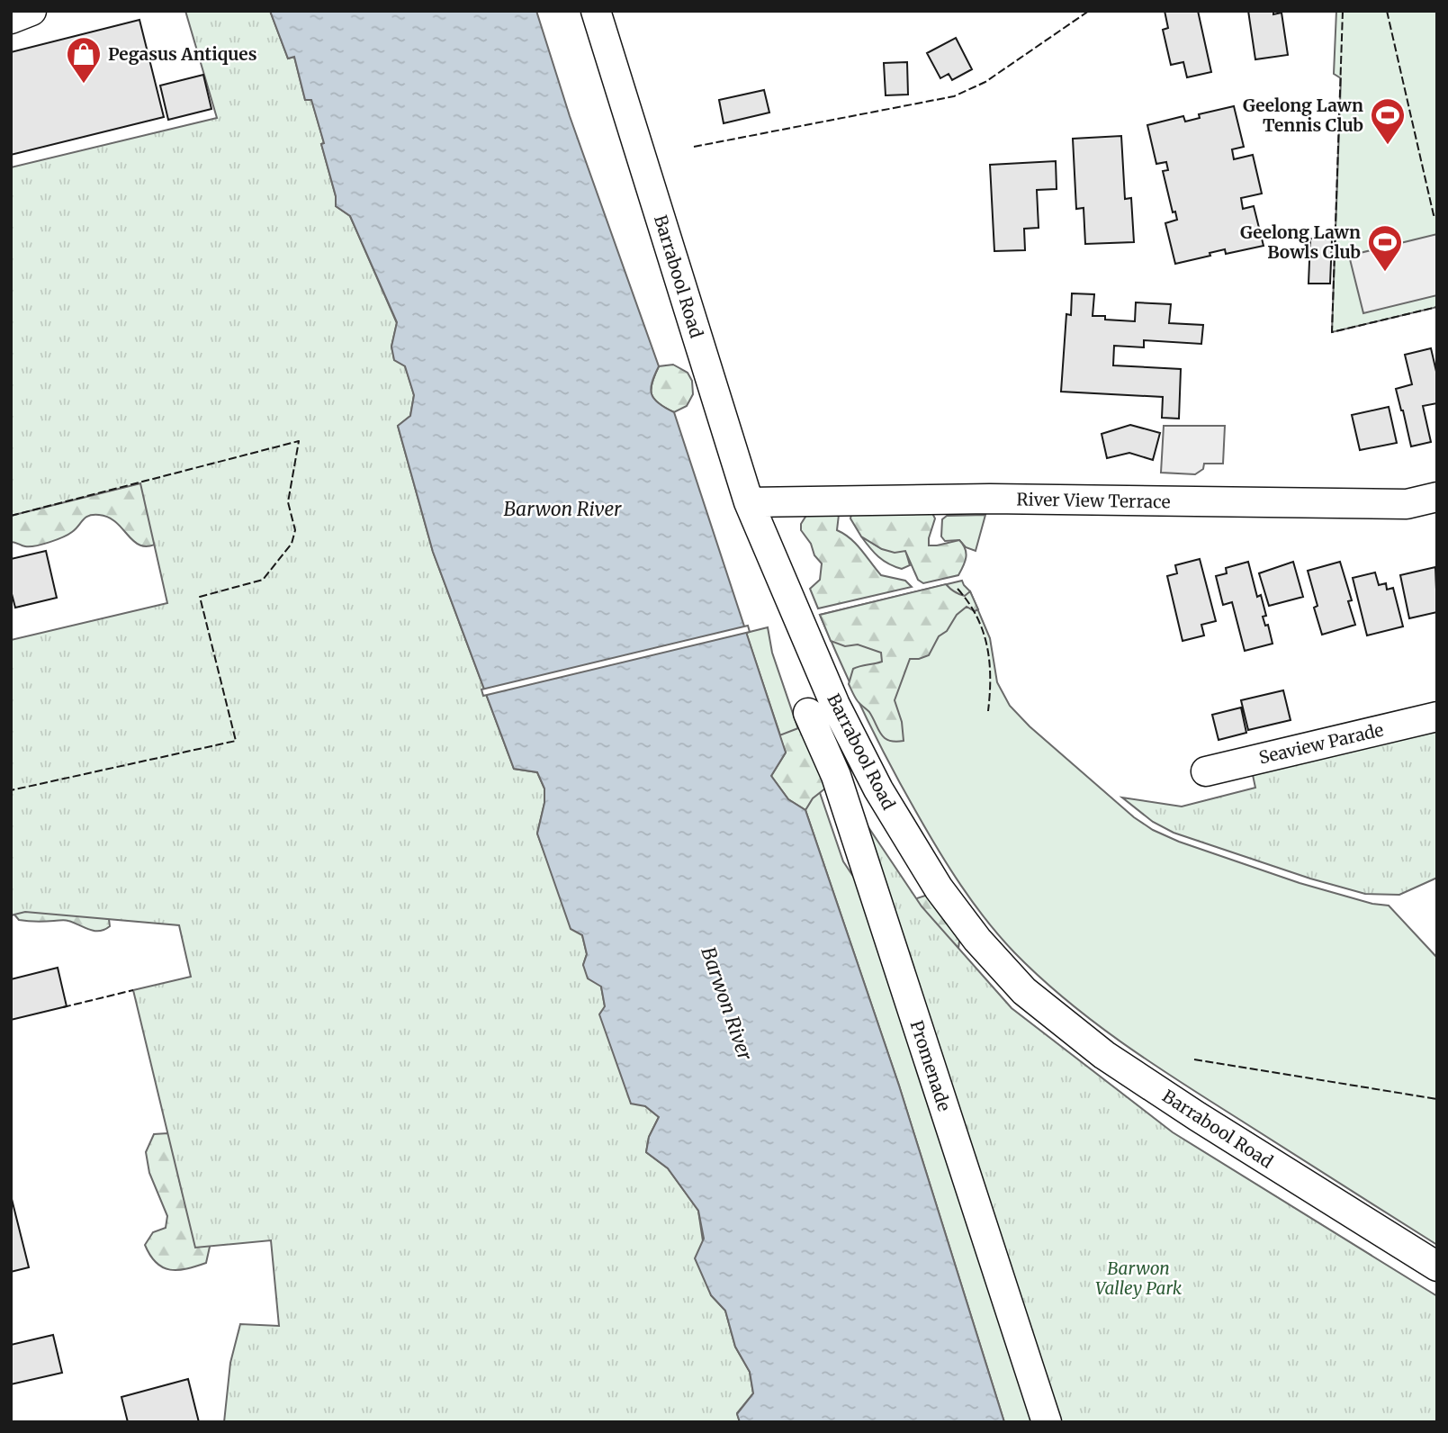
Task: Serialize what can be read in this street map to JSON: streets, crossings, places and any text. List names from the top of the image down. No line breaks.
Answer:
{"streets":{"street":["Barrabool Road","River View Terrace","Seaview Parade","Promenade"]},"crossings":[["Barrabool Road","River View Terrace"]],"water":["Barwon River"],"parks":["Barwon Valley Park"],"places":{"shop":["Pegasus Antiques"],"sports":["Geelong Lawn Tennis Club","Geelong Lawn Bowls Club"]}}
